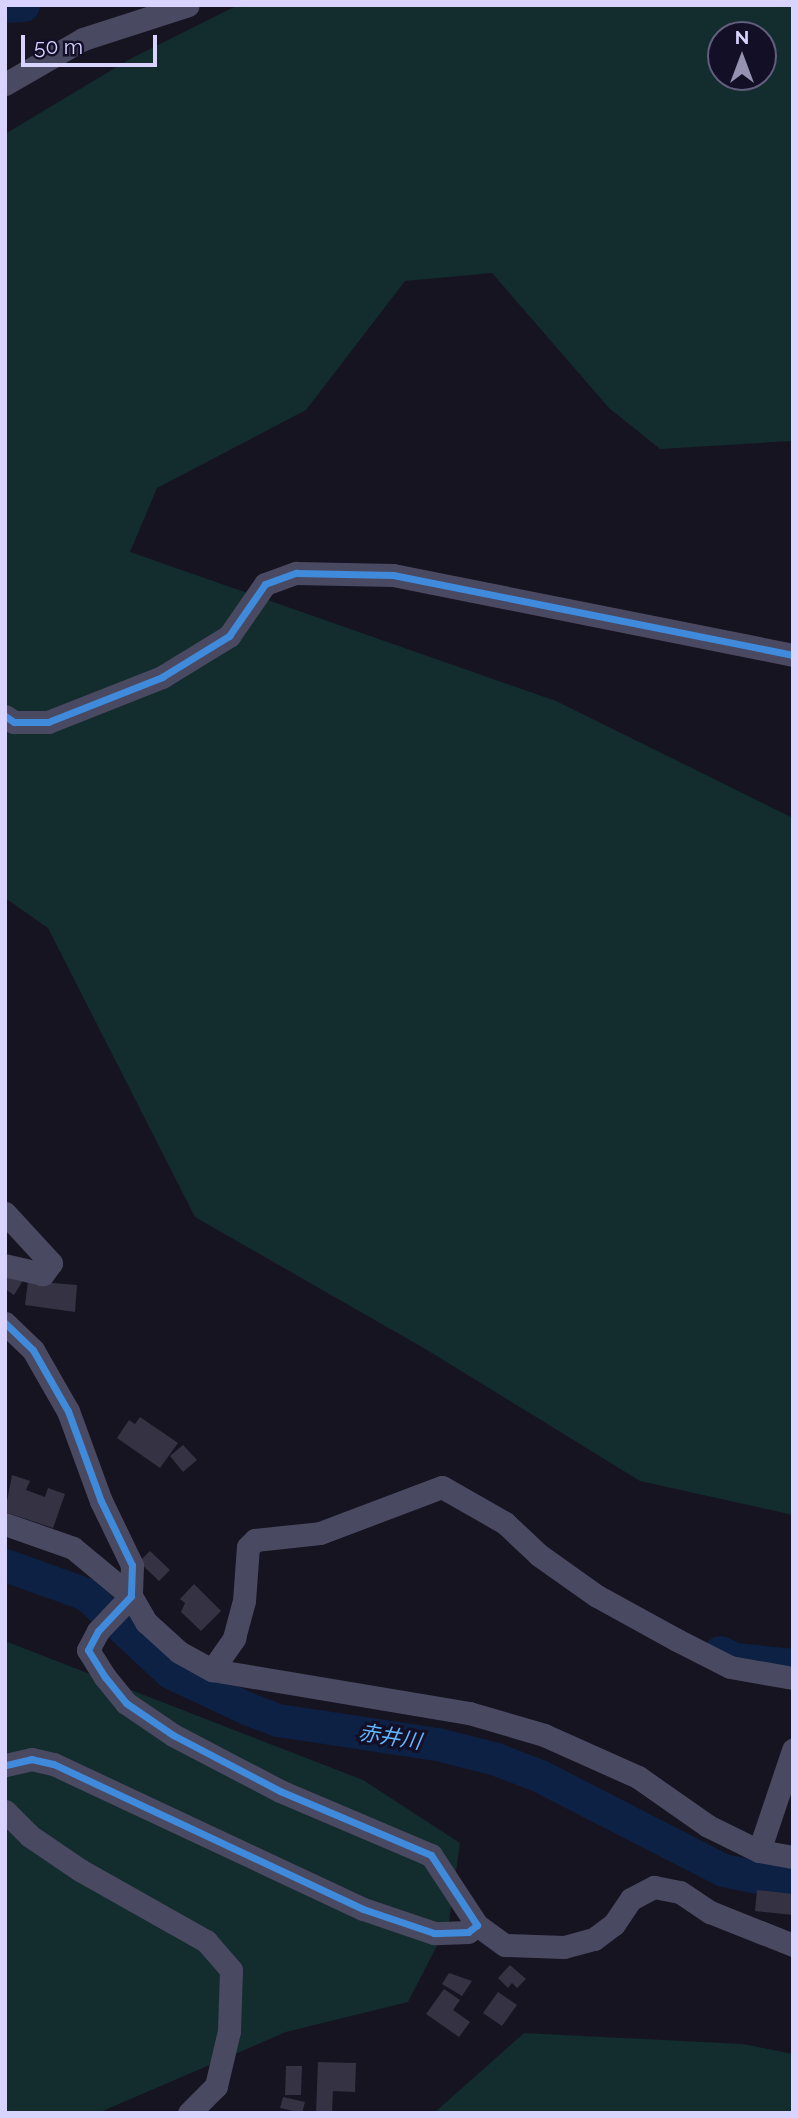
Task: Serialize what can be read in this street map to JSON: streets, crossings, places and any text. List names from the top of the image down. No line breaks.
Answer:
{"water":["赤井川"],"scale_bar":"50 m","north":"top"}
